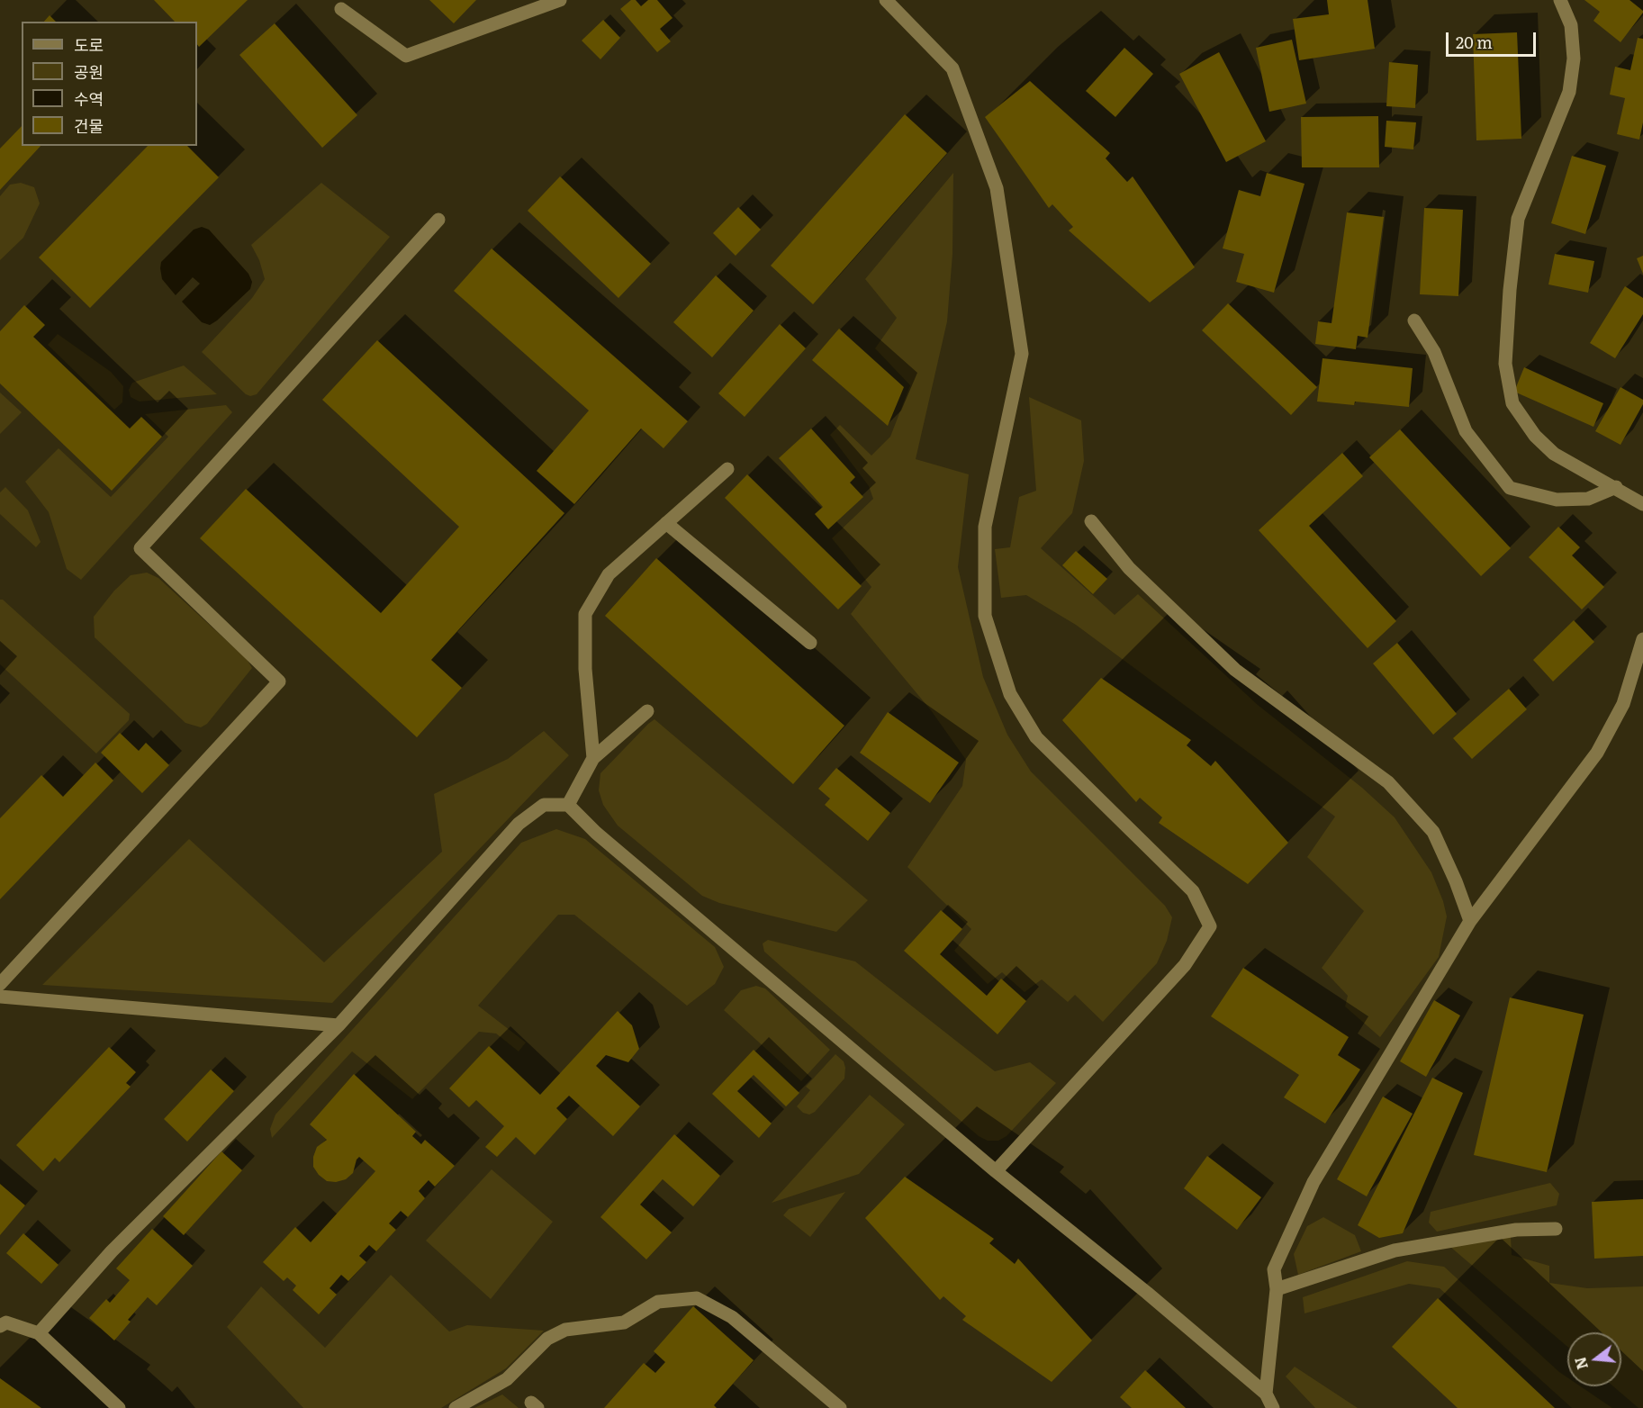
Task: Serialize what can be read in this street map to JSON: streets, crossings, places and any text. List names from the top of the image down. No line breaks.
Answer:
{"legend":["도로","공원","수역","건물"],"scale_bar":"20 m","north":"left"}
